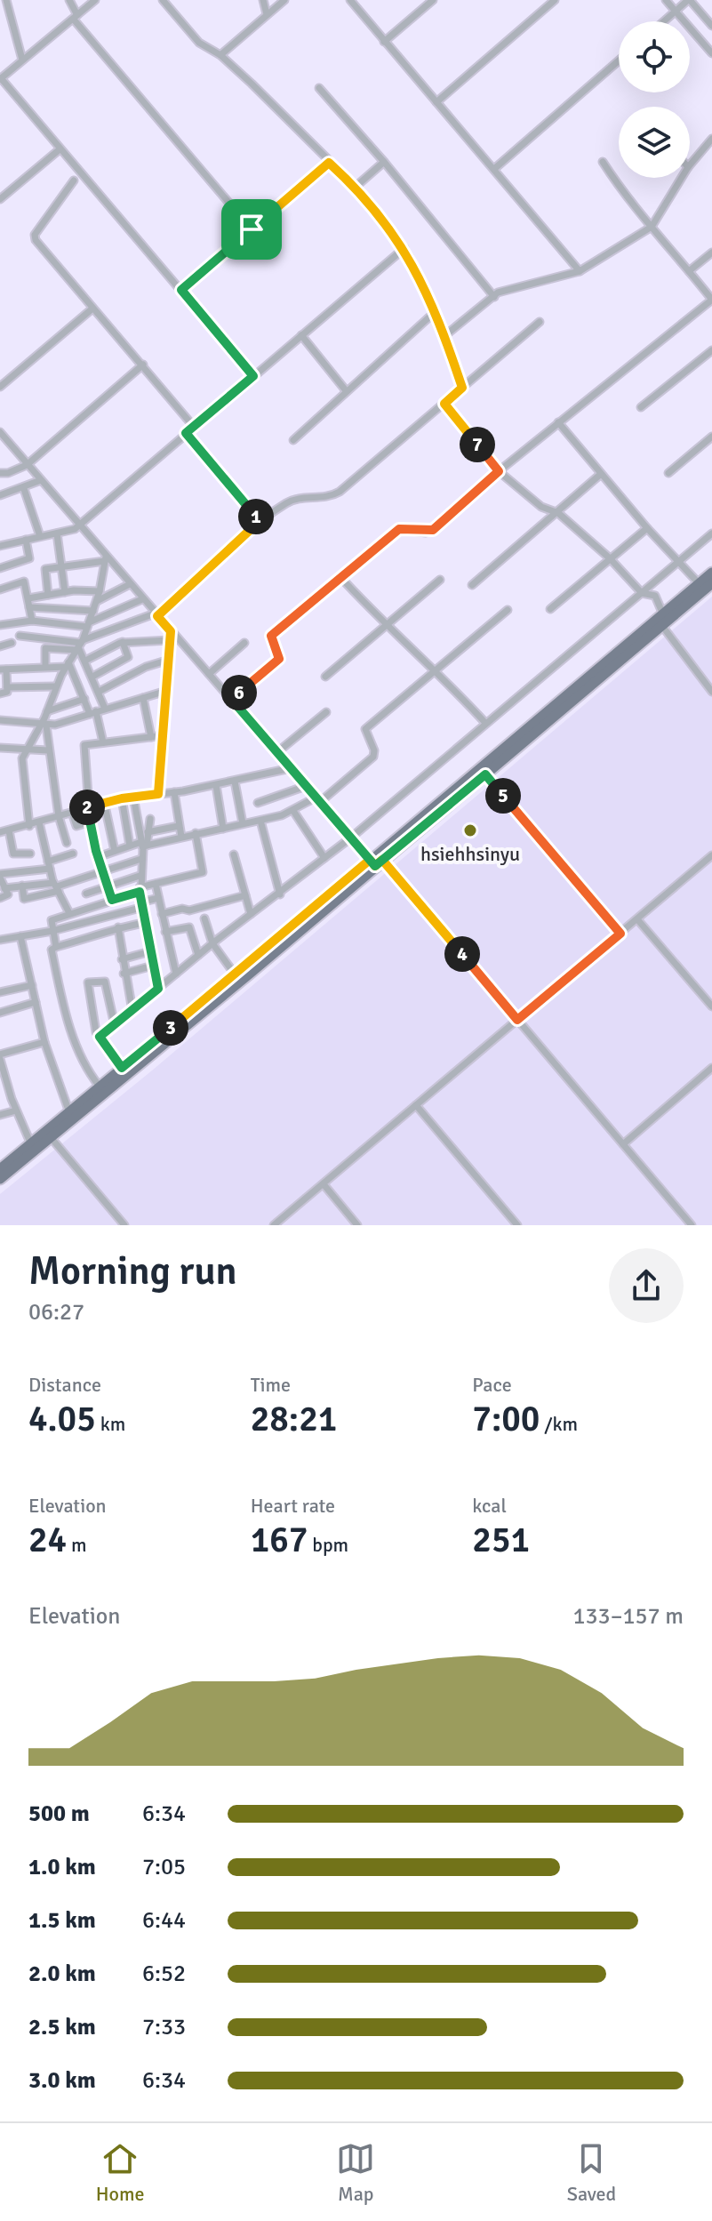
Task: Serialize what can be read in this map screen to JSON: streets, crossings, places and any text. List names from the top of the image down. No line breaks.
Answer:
{"places":["hsiehhsinyu"],"page":{"pins":["7","1","6","5","2","4","3"],"heading":["Morning run","06:27"],"stats":[["Distance","4.05 km"],["Time","28:21"],["Pace","7:00 /km"],["Elevation","24 m"],["Heart rate","167 bpm"],["kcal","251"]],"chart":["Elevation","133–157 m"],"list":[{"name":"500 m","note":"6:34"},{"name":"1.0 km","note":"7:05"},{"name":"1.5 km","note":"6:44"},{"name":"2.0 km","note":"6:52"},{"name":"2.5 km","note":"7:33"},{"name":"3.0 km","note":"6:34"}],"tabs":["Home","Map","Saved"]}}
